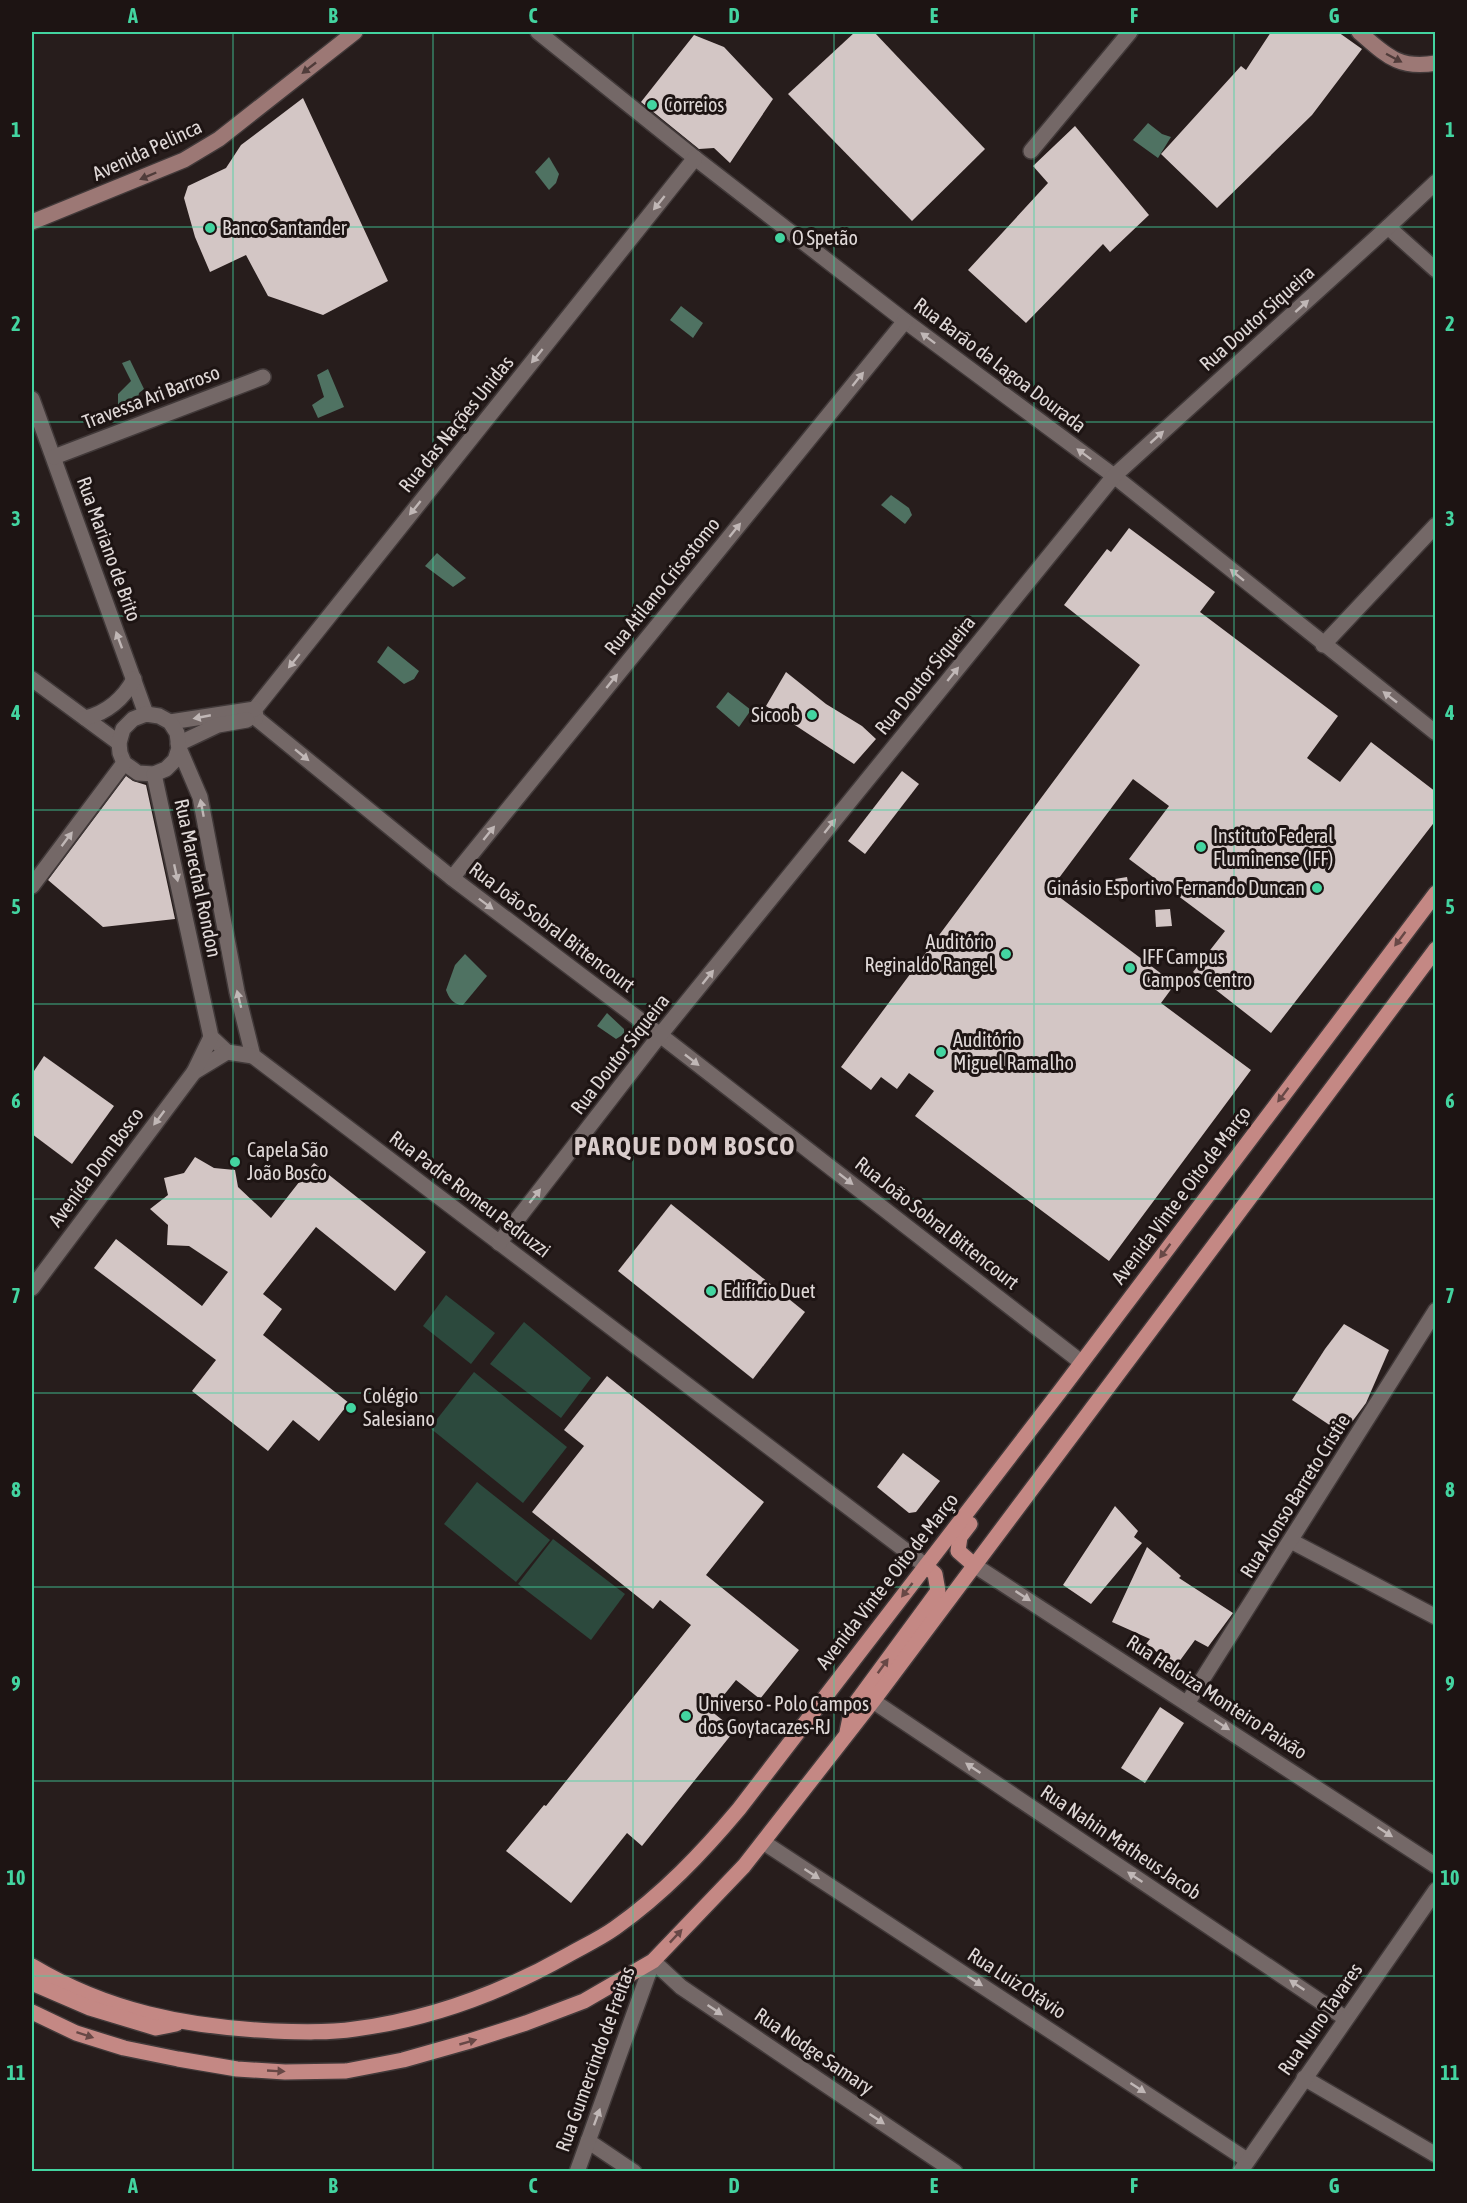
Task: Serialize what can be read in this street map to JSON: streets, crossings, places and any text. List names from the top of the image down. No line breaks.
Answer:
{"streets":{"main road":["Avenida Pelinca","Avenida Vinte e Oito de Março"],"street":["Rua Doutor Siqueira","Rua Barão da Lagoa Dourada","Travessa Ari Barroso","Rua das Nações Unidas","Rua Mariano de Brito","Rua Atilano Crisostomo","Rua Marechal Rondon","Rua João Sobral Bittencourt","Avenida Dom Bosco","Rua Padre Romeu Pedruzzi","Rua Alonso Barreto Cristie","Rua Heloiza Monteiro Paixão","Rua Nahin Matheus Jacob","Rua Luiz Otávio","Rua Nuno Tavares","Rua Nodge Samary","Rua Gumercindo de Freitas"]},"crossings":[["Rua Doutor Siqueira","Rua Barão da Lagoa Dourada"],["Rua Doutor Siqueira","Rua João Sobral Bittencourt"],["Rua Doutor Siqueira","Rua Padre Romeu Pedruzzi"],["Rua Barão da Lagoa Dourada","Rua das Nações Unidas"],["Rua Barão da Lagoa Dourada","Rua Atilano Crisostomo"],["Travessa Ari Barroso","Rua Mariano de Brito"],["Rua das Nações Unidas","Rua João Sobral Bittencourt"],["Rua Mariano de Brito","Rua Marechal Rondon"],["Rua Atilano Crisostomo","Rua João Sobral Bittencourt"],["Rua Marechal Rondon","Avenida Dom Bosco"],["Rua João Sobral Bittencourt","Avenida Vinte e Oito de Março"],["Rua Padre Romeu Pedruzzi","Avenida Vinte e Oito de Março"],["Rua Alonso Barreto Cristie","Rua Heloiza Monteiro Paixão"],["Rua Nahin Matheus Jacob","Rua Nuno Tavares"],["Rua Luiz Otávio","Rua Nuno Tavares"],["Rua Nodge Samary","Rua Gumercindo de Freitas"]],"one_way":["Avenida Pelinca","Rua Doutor Siqueira","Rua Barão da Lagoa Dourada","Rua das Nações Unidas","Rua Mariano de Brito","Rua Atilano Crisostomo","Rua João Sobral Bittencourt","Avenida Dom Bosco","Rua Heloiza Monteiro Paixão","Rua Nahin Matheus Jacob","Rua Luiz Otávio","Rua Nodge Samary","Rua Gumercindo de Freitas"],"districts":["PARQUE DOM BOSCO"],"places":["Correios","Banco Santander","O Spetão","Sicoob","Instituto Federal Fluminense (IFF)","Ginásio Esportivo Fernando Duncan","Auditório Reginaldo Rangel","IFF Campus Campos Centro","Auditório Miguel Ramalho","Capela São João Bosco","Edifício Duet","Colégio Salesiano","Universo - Polo Campos dos Goytacazes-RJ"],"grid":{"columns":["A","B","C","D","E","F","G"],"rows":["1","2","3","4","5","6","7","8","9","10","11"]}}
